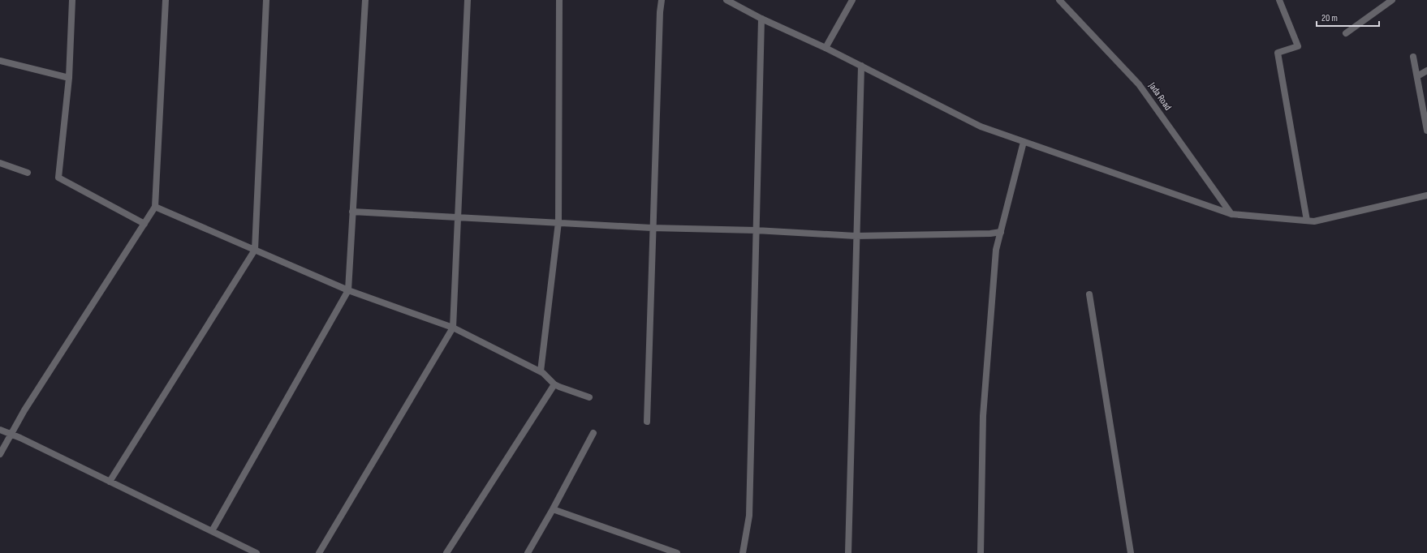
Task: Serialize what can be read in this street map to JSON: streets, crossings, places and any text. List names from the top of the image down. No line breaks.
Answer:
{"streets":{"street":["Jada Road"]},"scale_bar":"20 m"}
